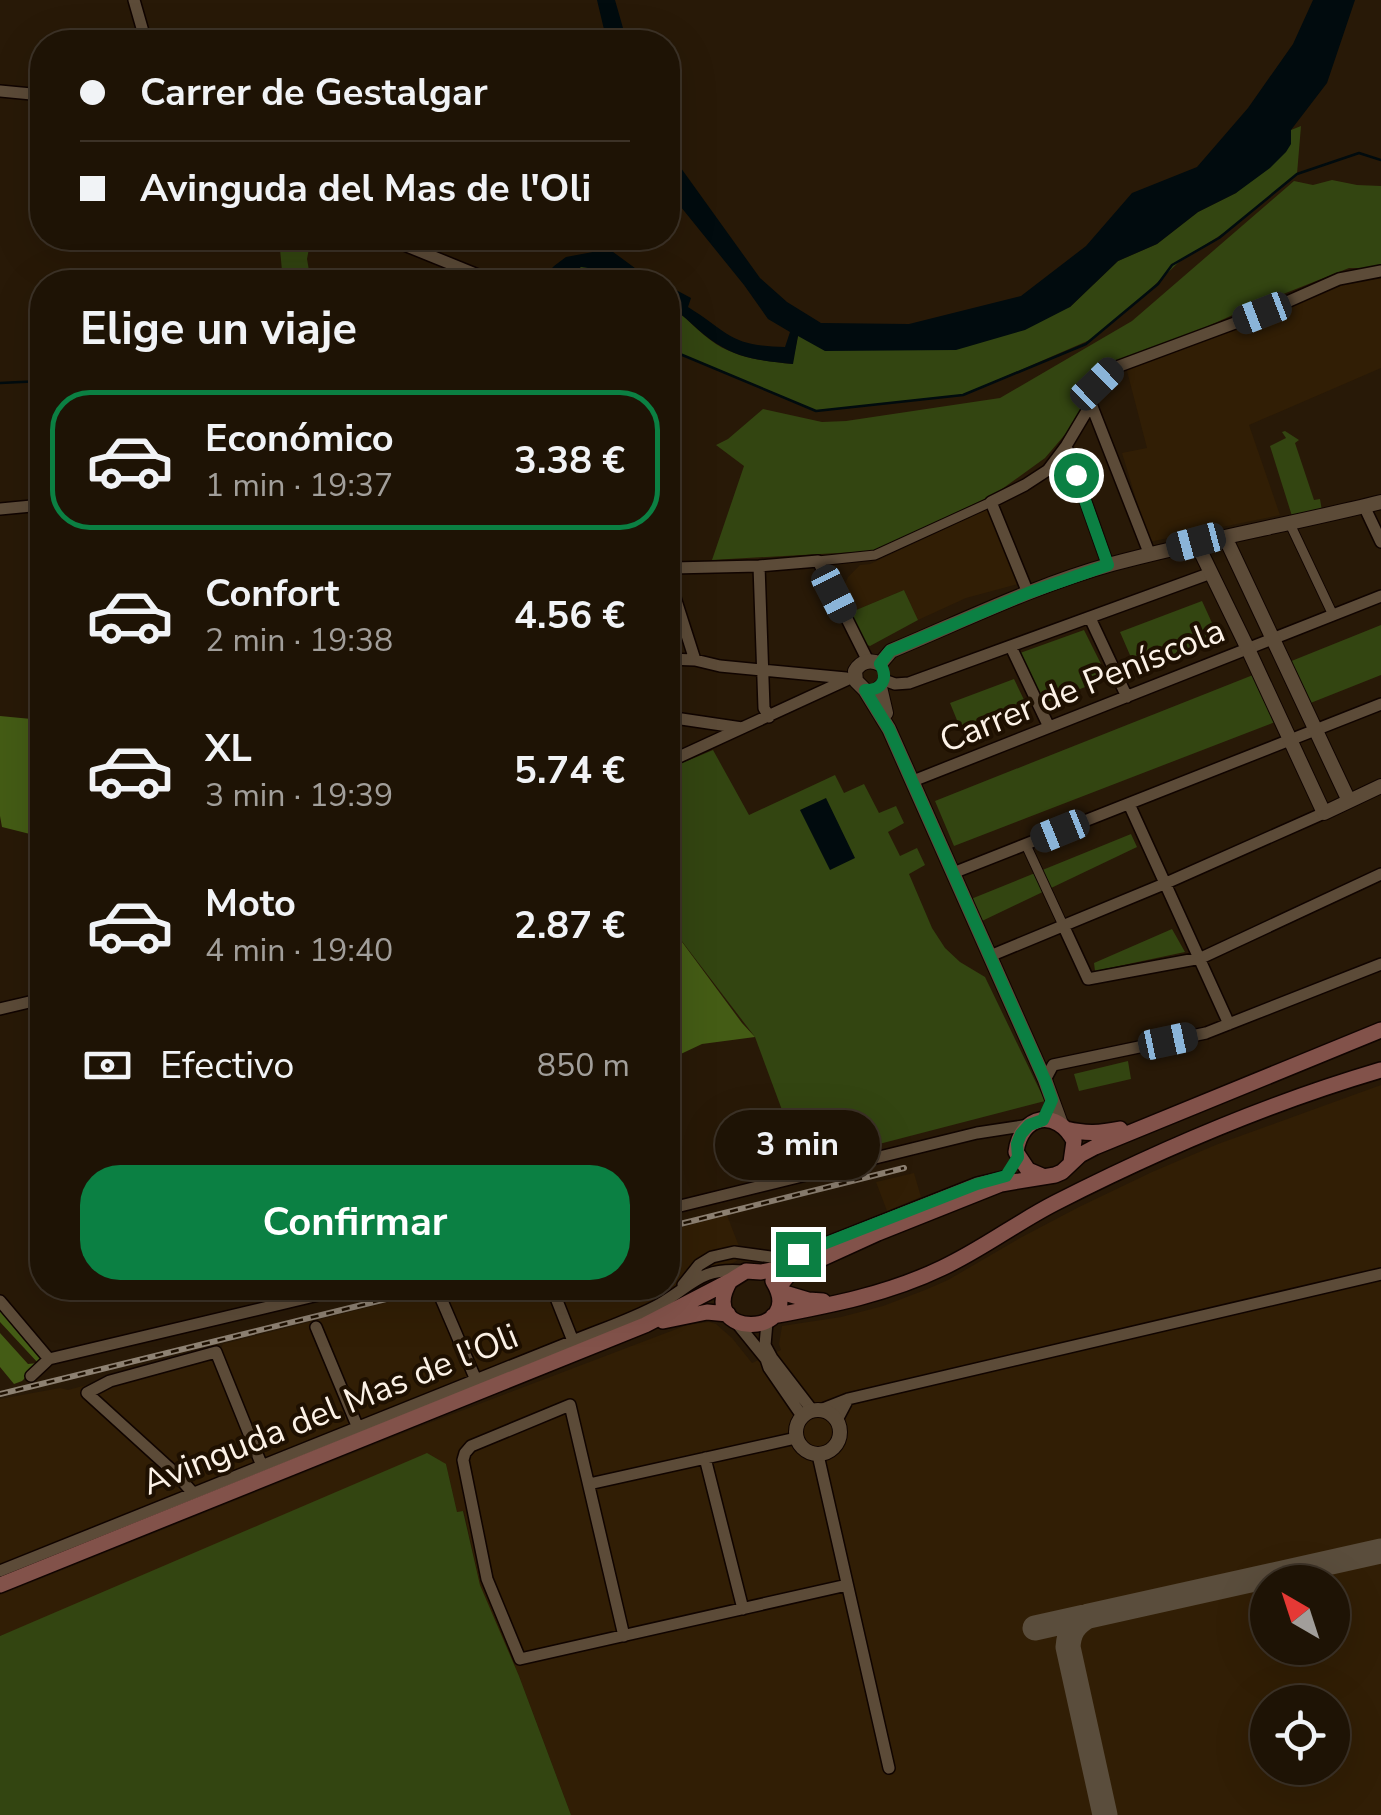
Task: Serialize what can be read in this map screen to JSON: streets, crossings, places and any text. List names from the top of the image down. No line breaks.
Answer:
{"streets":{"street":["Carrer de Peníscola","Avinguda del Mas de l'Oli"]},"north":"top left","page":{"banner":["Carrer de Gestalgar","Avinguda del Mas de l'Oli"],"heading":"Elige un viaje","list":[{"name":"Económico","note":"1 min · 19:37","value":"3.38 €"},{"name":"Confort","note":"2 min · 19:38","value":"4.56 €"},{"name":"XL","note":"3 min · 19:39","value":"5.74 €"},{"name":"Moto","note":"4 min · 19:40","value":"2.87 €"}],"pay":["Efectivo","850 m"],"bubble":"3 min","buttons":"Confirmar"}}
